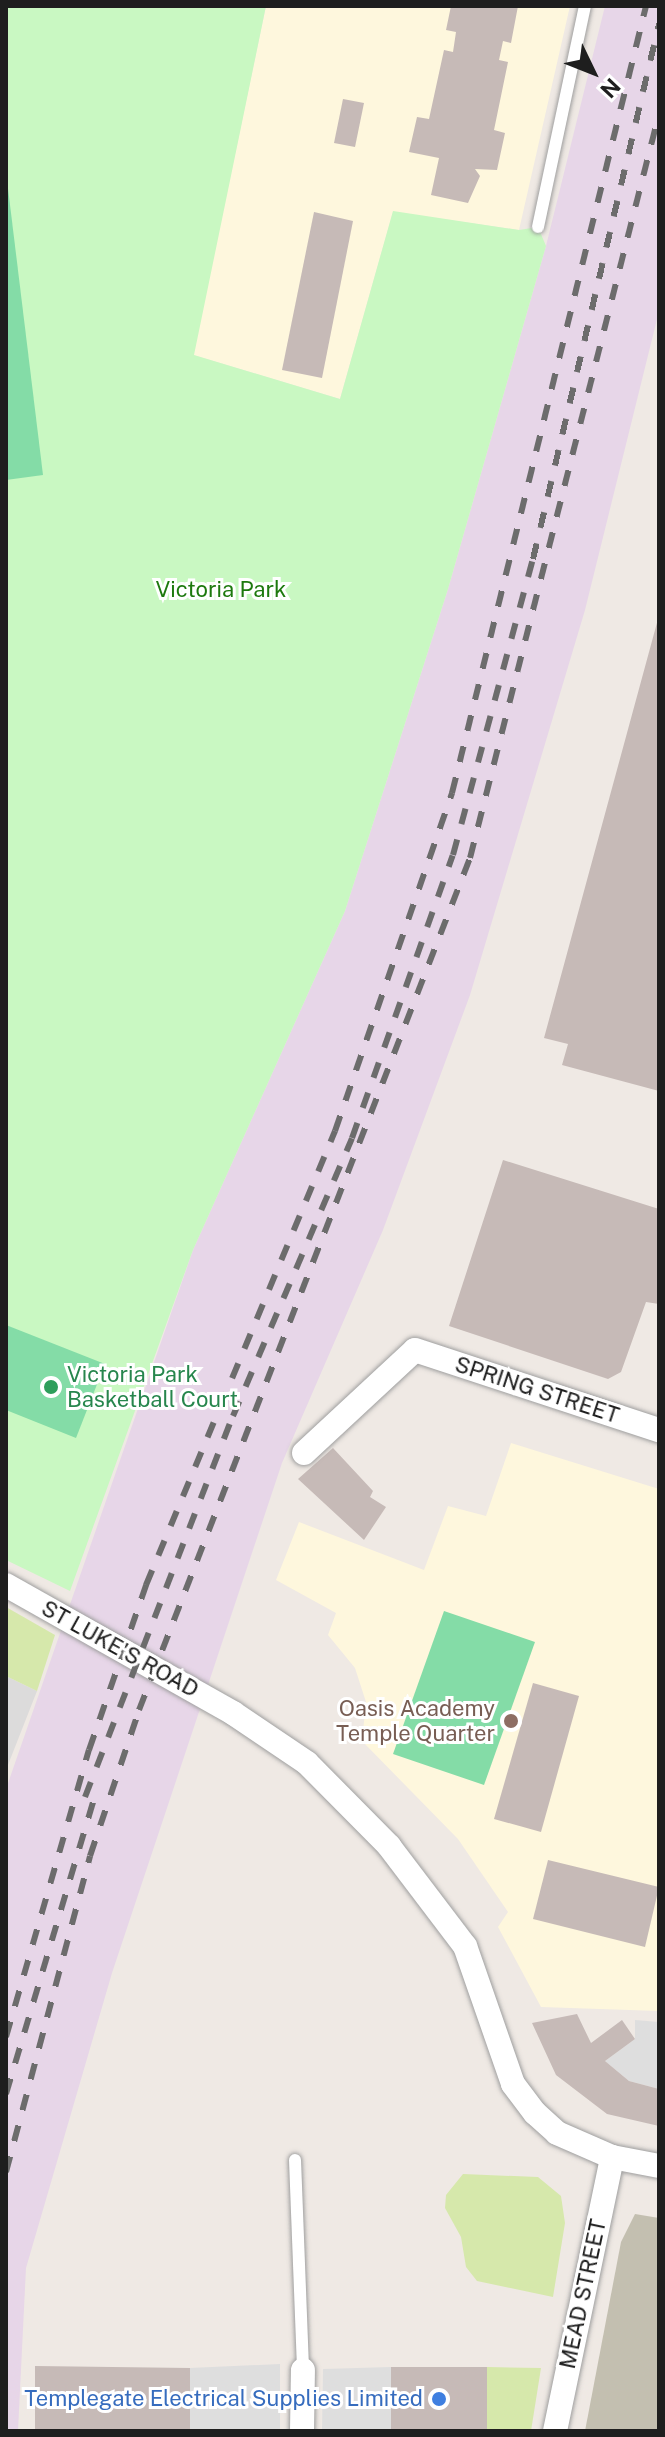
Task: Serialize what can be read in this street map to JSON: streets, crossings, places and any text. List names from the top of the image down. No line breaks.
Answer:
{"streets":{"street":["SPRING STREET","ST LUKE'S ROAD","MEAD STREET"]},"crossings":[["ST LUKE'S ROAD","MEAD STREET"]],"parks":["Victoria Park"],"places":["Victoria Park Basketball Court","Oasis Academy Temple Quarter","Templegate Electrical Supplies Limited"],"north":"bottom right"}
